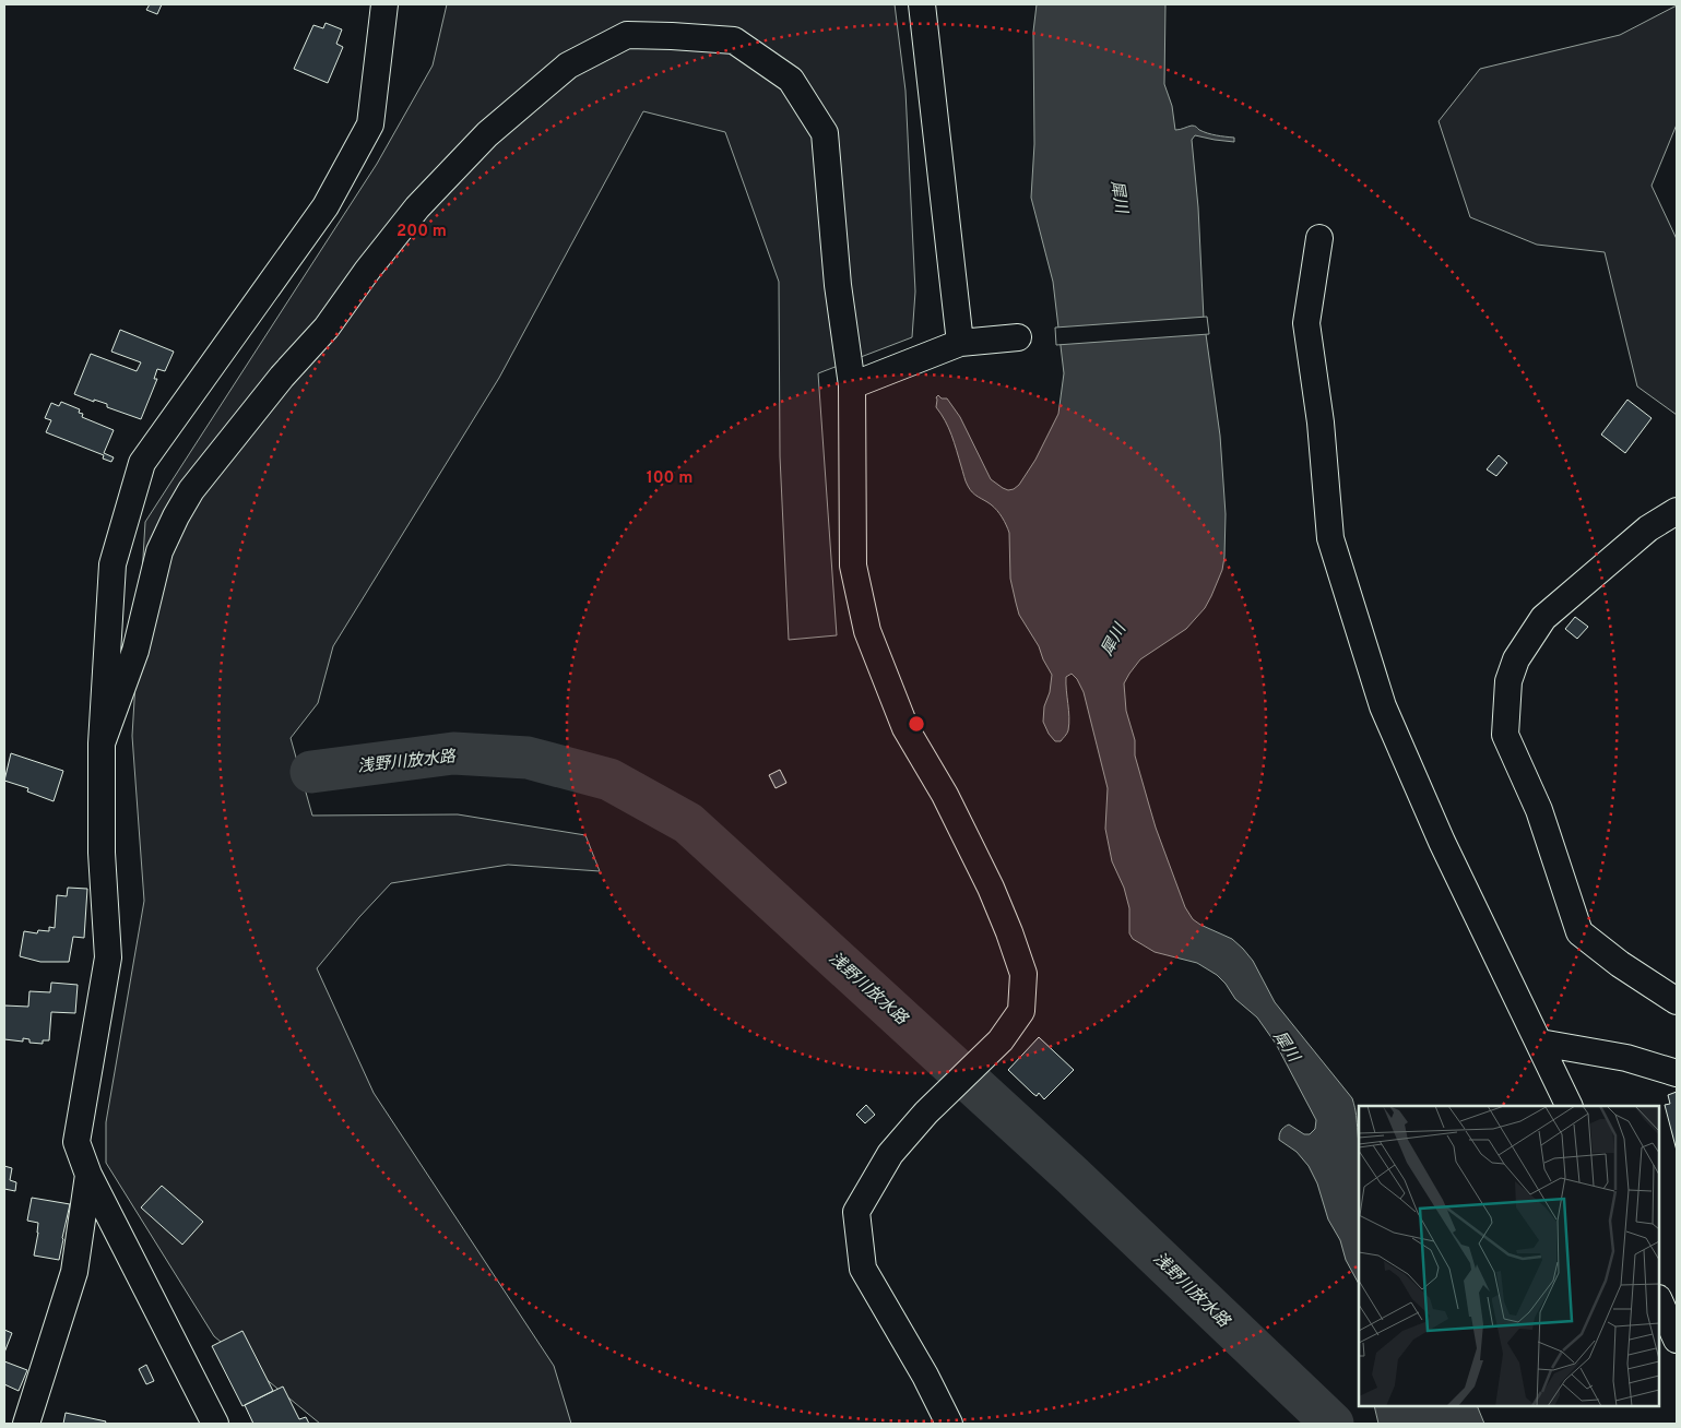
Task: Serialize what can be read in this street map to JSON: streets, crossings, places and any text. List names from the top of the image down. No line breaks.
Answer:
{"water":["犀川","浅野川放水路"],"rings":["200 m","100 m"]}
